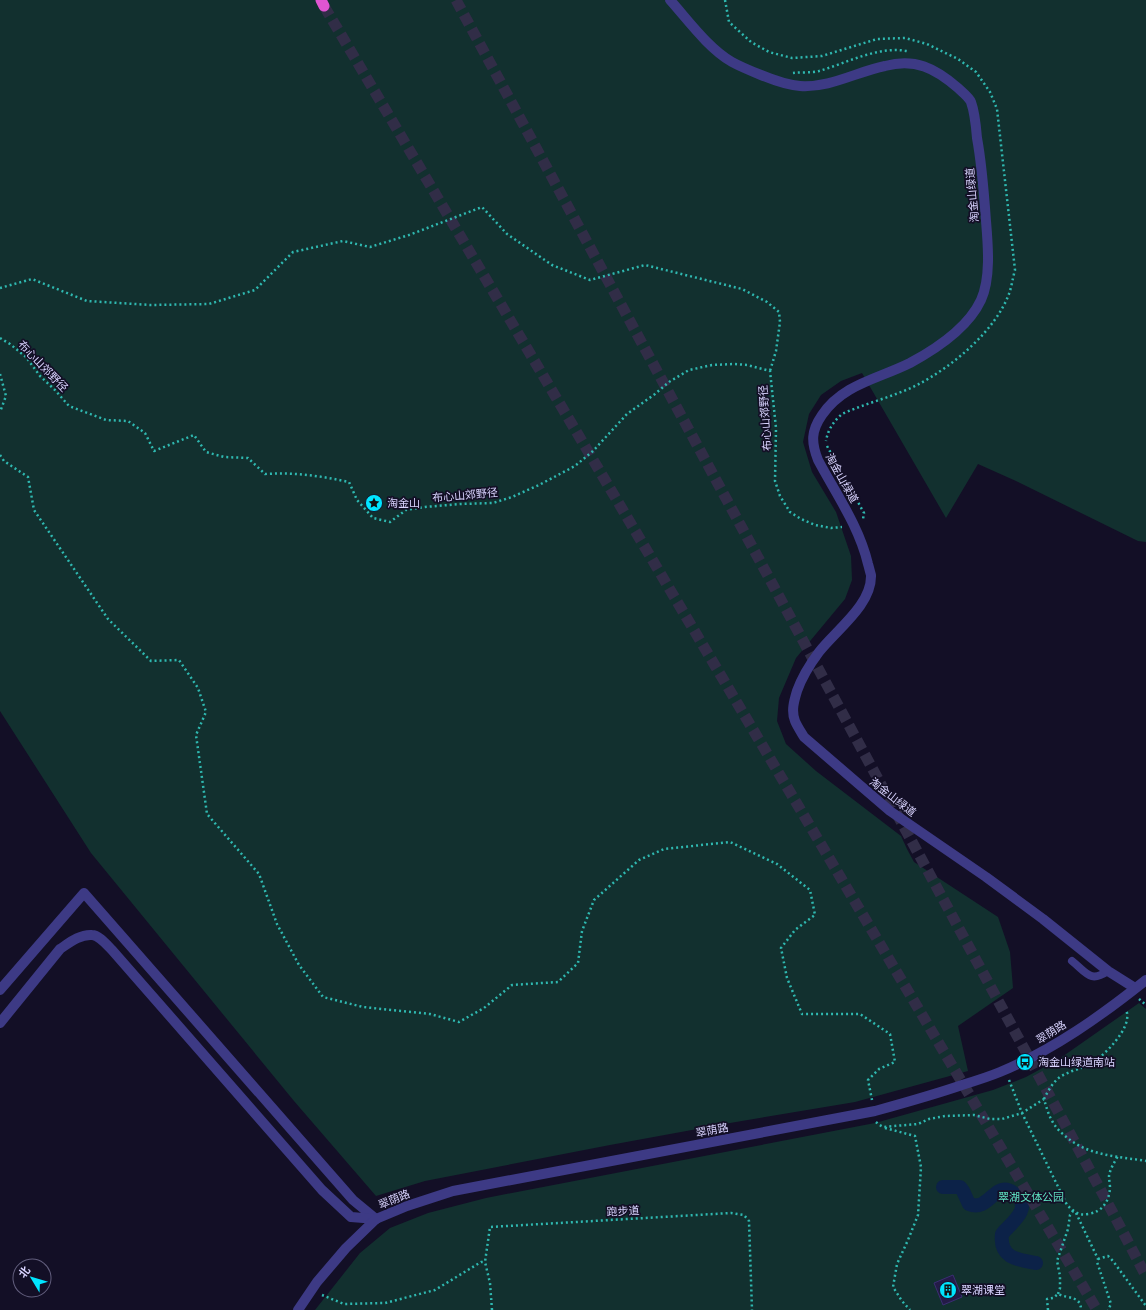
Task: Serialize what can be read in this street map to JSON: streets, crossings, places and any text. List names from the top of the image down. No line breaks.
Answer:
{"streets":{"street":["淘金山绿道","翠荫路"],"path":["布心山郊野径","跑步道"]},"crossings":[["淘金山绿道","翠荫路"]],"parks":["翠湖文体公园"],"places":{"place":["淘金山"],"bus stop":["淘金山绿道南站"],"building":["翠湖课堂"]},"north":"top left"}
